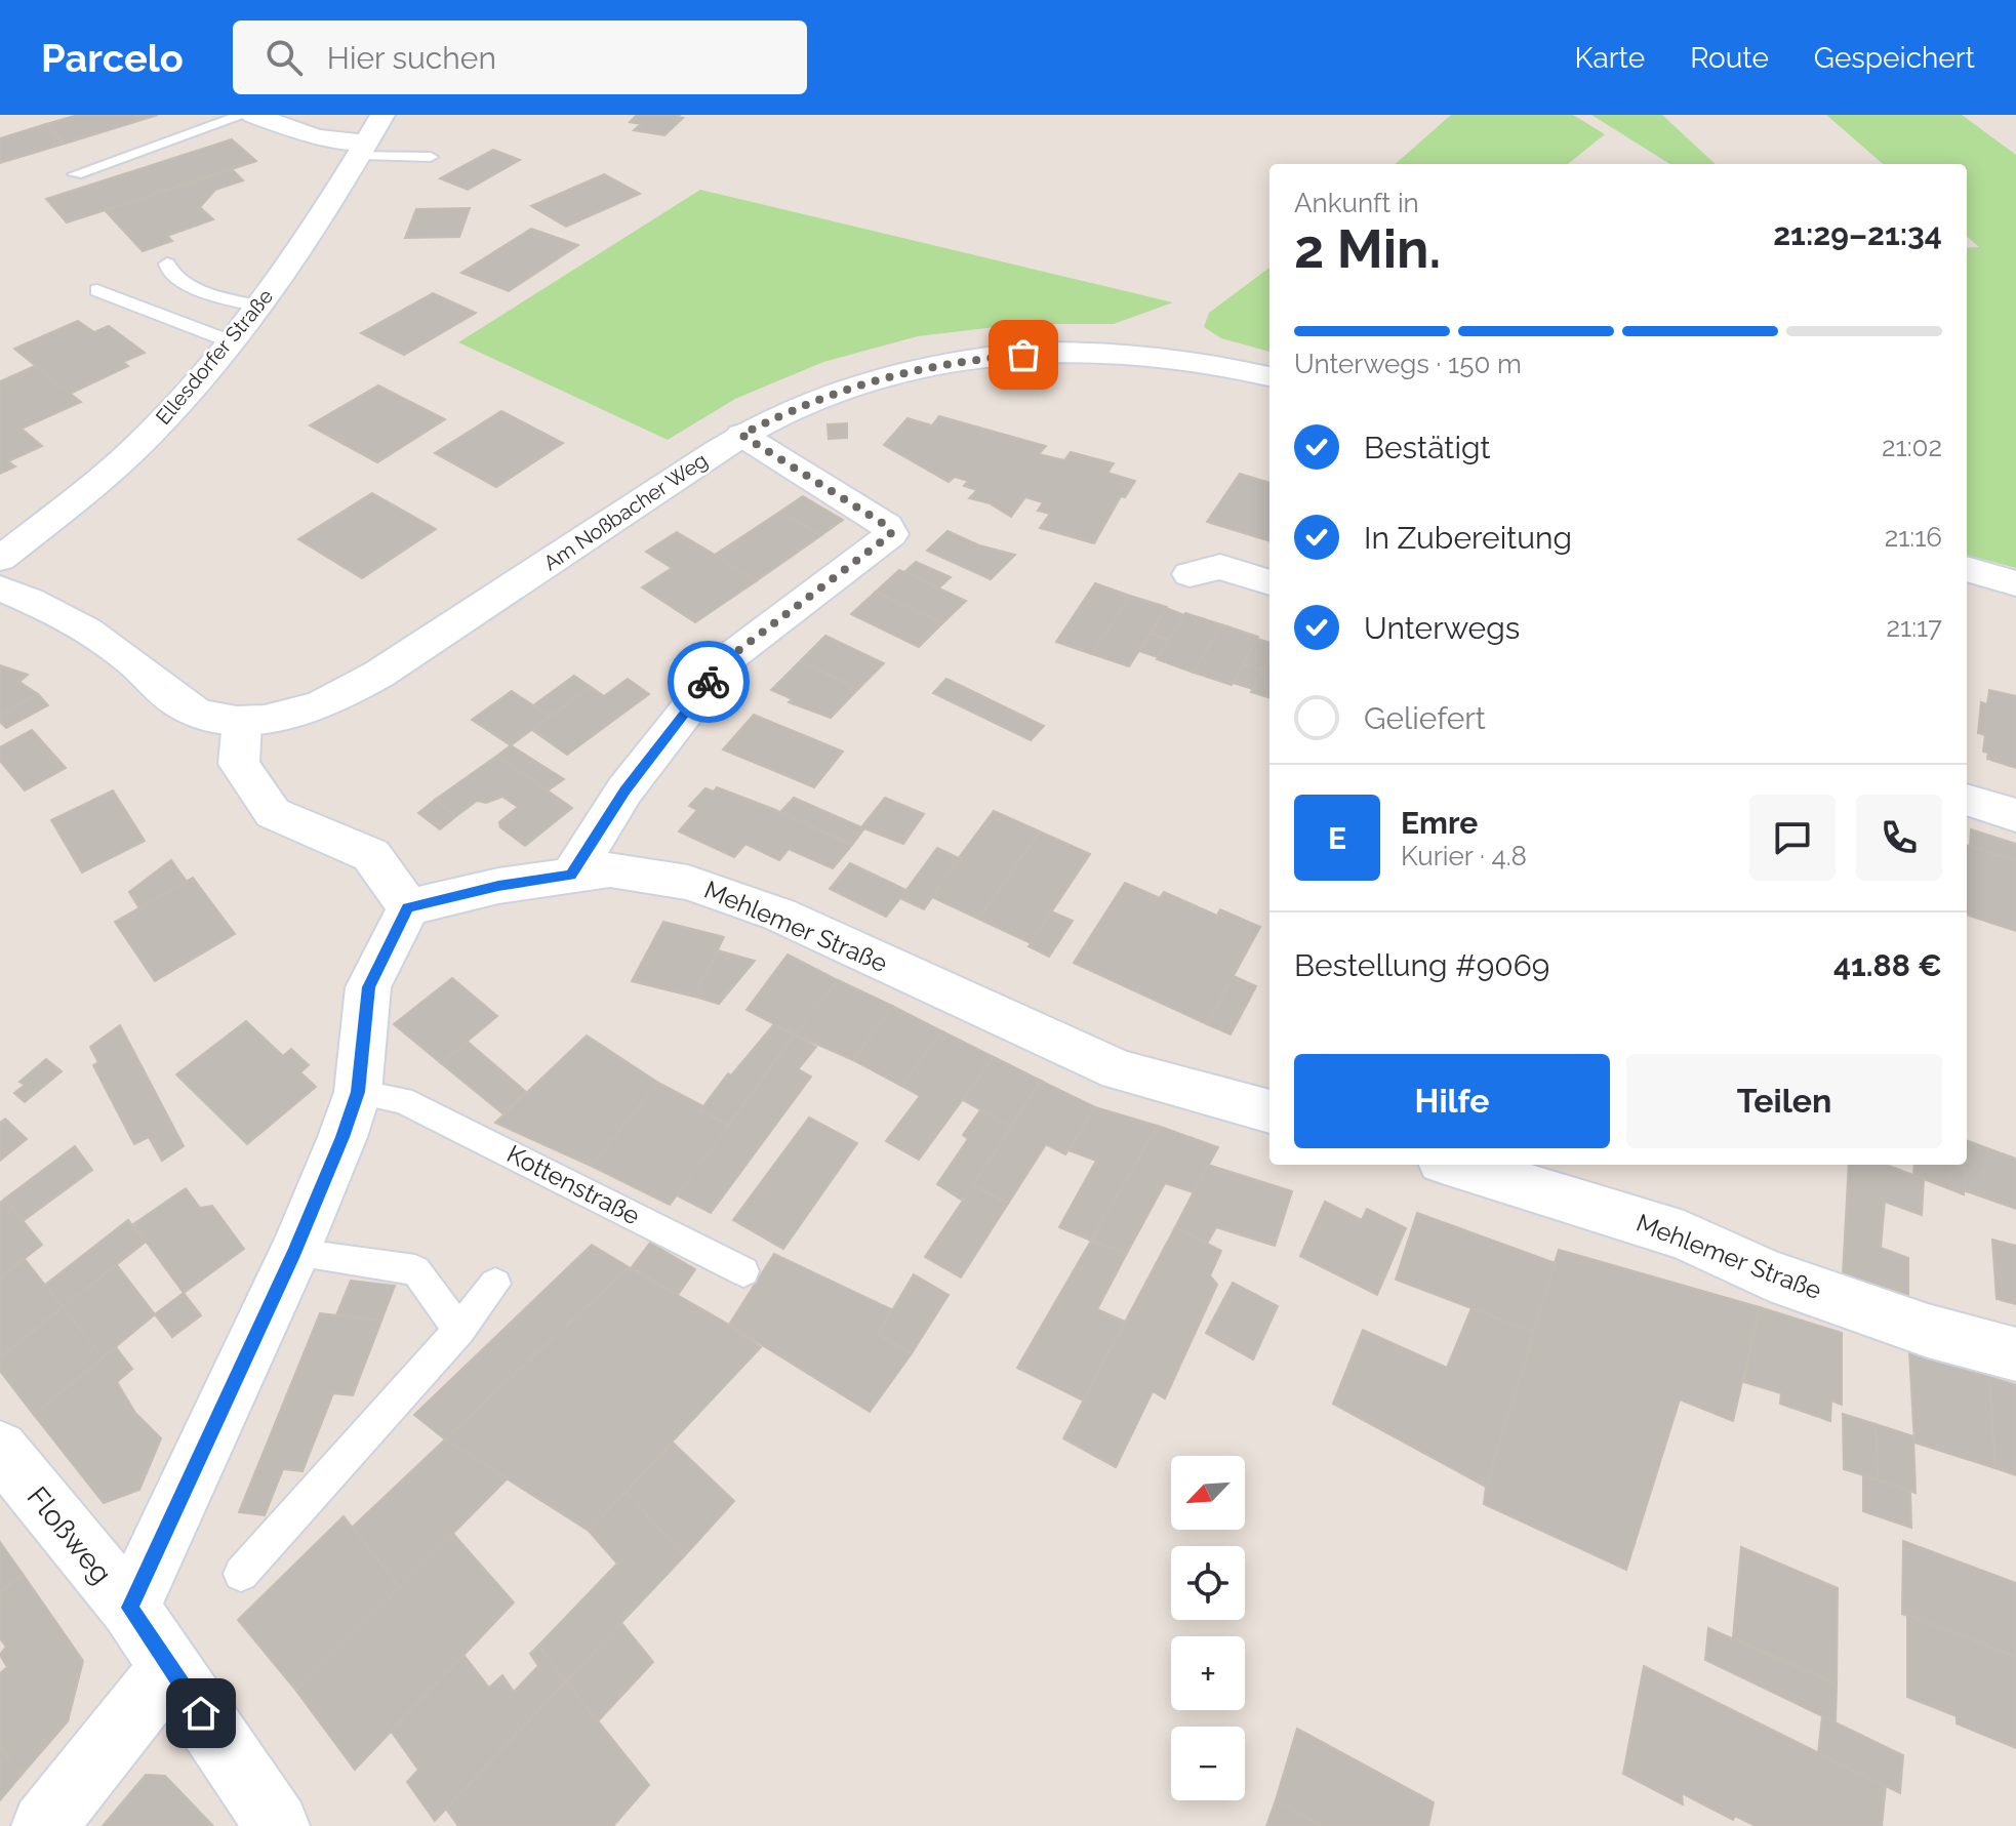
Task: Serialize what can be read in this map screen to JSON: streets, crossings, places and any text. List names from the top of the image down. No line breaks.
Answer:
{"streets":{"street":["Ellesdorfer Straße","Am Noßbacher Weg","Mehlemer Straße","Floßweg"],"lane":["Kottenstraße"]},"north":"bottom left","page":{"header":"Parcelo","search":"Hier suchen","nav":["Karte","Route","Gespeichert"],"heading":["2 Min.","Ankunft in","21:29–21:34"],"panel":["Emre","Kurier · 4.8","Bestellung #9069","41.88 €"],"bar":"Unterwegs · 150 m","list":[["Bestätigt","21:02"],["In Zubereitung","21:16"],["Unterwegs","21:17"],"Geliefert"],"round":"E","buttons":["Hilfe","Teilen"],"map_buttons":["+","−"]}}
